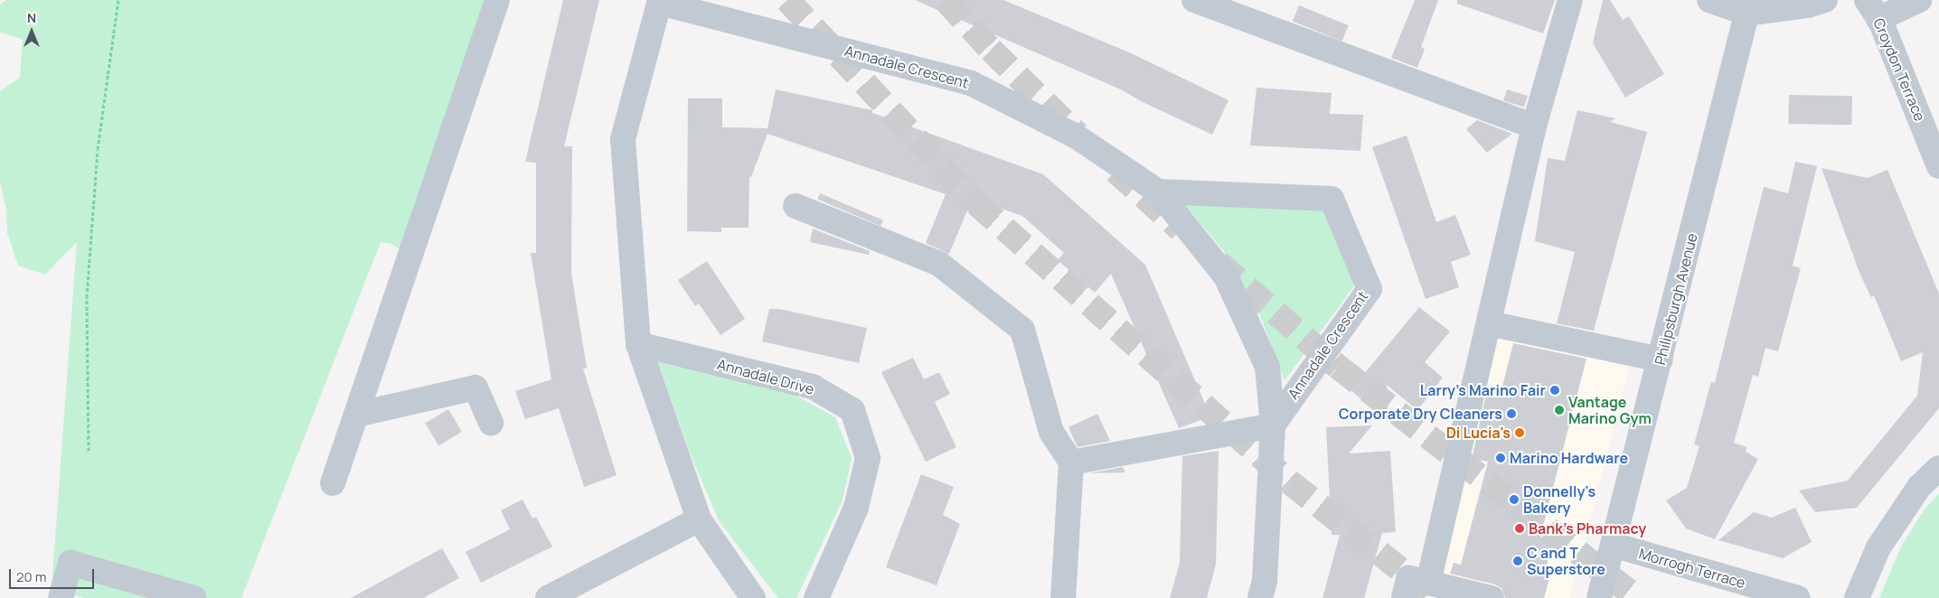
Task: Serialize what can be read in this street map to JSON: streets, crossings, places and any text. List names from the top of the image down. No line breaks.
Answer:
{"streets":{"street":["Annadale Crescent","Croydon Terrace","Philipsburgh Avenue","Annadale Drive","Morrogh Terrace"]},"crossings":[["Philipsburgh Avenue","Morrogh Terrace"]],"places":["Larry's Marino Fair","Vantage Marino Gym","Corporate Dry Cleaners","Di Lucia's","Marino Hardware","Donnelly's Bakery","Bank's Pharmacy","C and T Superstore"],"scale_bar":"20 m","north":"top"}
